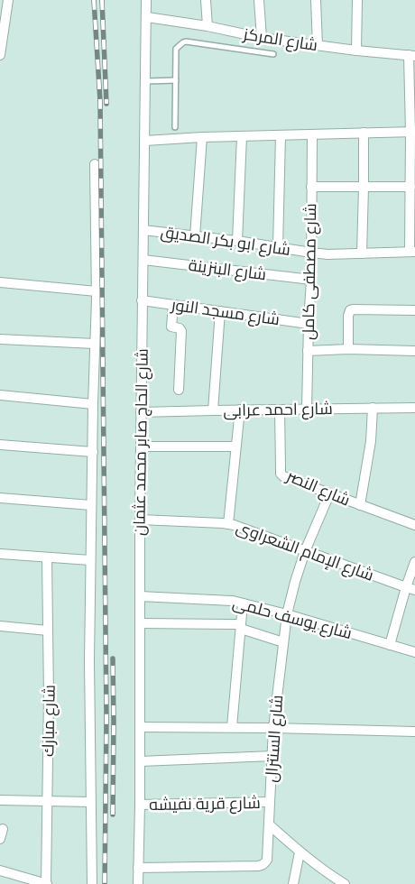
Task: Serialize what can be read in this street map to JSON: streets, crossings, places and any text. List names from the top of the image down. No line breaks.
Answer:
{"streets":{"street":["شارع المركز","شارع ابو بكر الصديق","شارع البنزينة","شارع مصطفى كامل","شارع مسجد النور","شارع احمد عرابى","شارع الحاج صابر محمد عثمان","شارع النصر","شارع الإمام الشعراوى","شارع يوسف حلمى","شارع مبارك","شارع السنترال","شارع قرية نفيشه"]},"crossings":[["شارع المركز","شارع الحاج صابر محمد عثمان"],["شارع ابو بكر الصديق","شارع مصطفى كامل"],["شارع ابو بكر الصديق","شارع الحاج صابر محمد عثمان"],["شارع البنزينة","شارع مصطفى كامل"],["شارع البنزينة","شارع الحاج صابر محمد عثمان"],["شارع مصطفى كامل","شارع مسجد النور"],["شارع مصطفى كامل","شارع احمد عرابى"],["شارع مسجد النور","شارع الحاج صابر محمد عثمان"],["شارع احمد عرابى","شارع الحاج صابر محمد عثمان"],["شارع احمد عرابى","شارع النصر"],["شارع الحاج صابر محمد عثمان","شارع الإمام الشعراوى"],["شارع الحاج صابر محمد عثمان","شارع يوسف حلمى"],["شارع الحاج صابر محمد عثمان","شارع السنترال"],["شارع الحاج صابر محمد عثمان","شارع قرية نفيشه"],["شارع النصر","شارع السنترال"],["شارع الإمام الشعراوى","شارع السنترال"],["شارع يوسف حلمى","شارع السنترال"],["شارع السنترال","شارع قرية نفيشه"]]}
